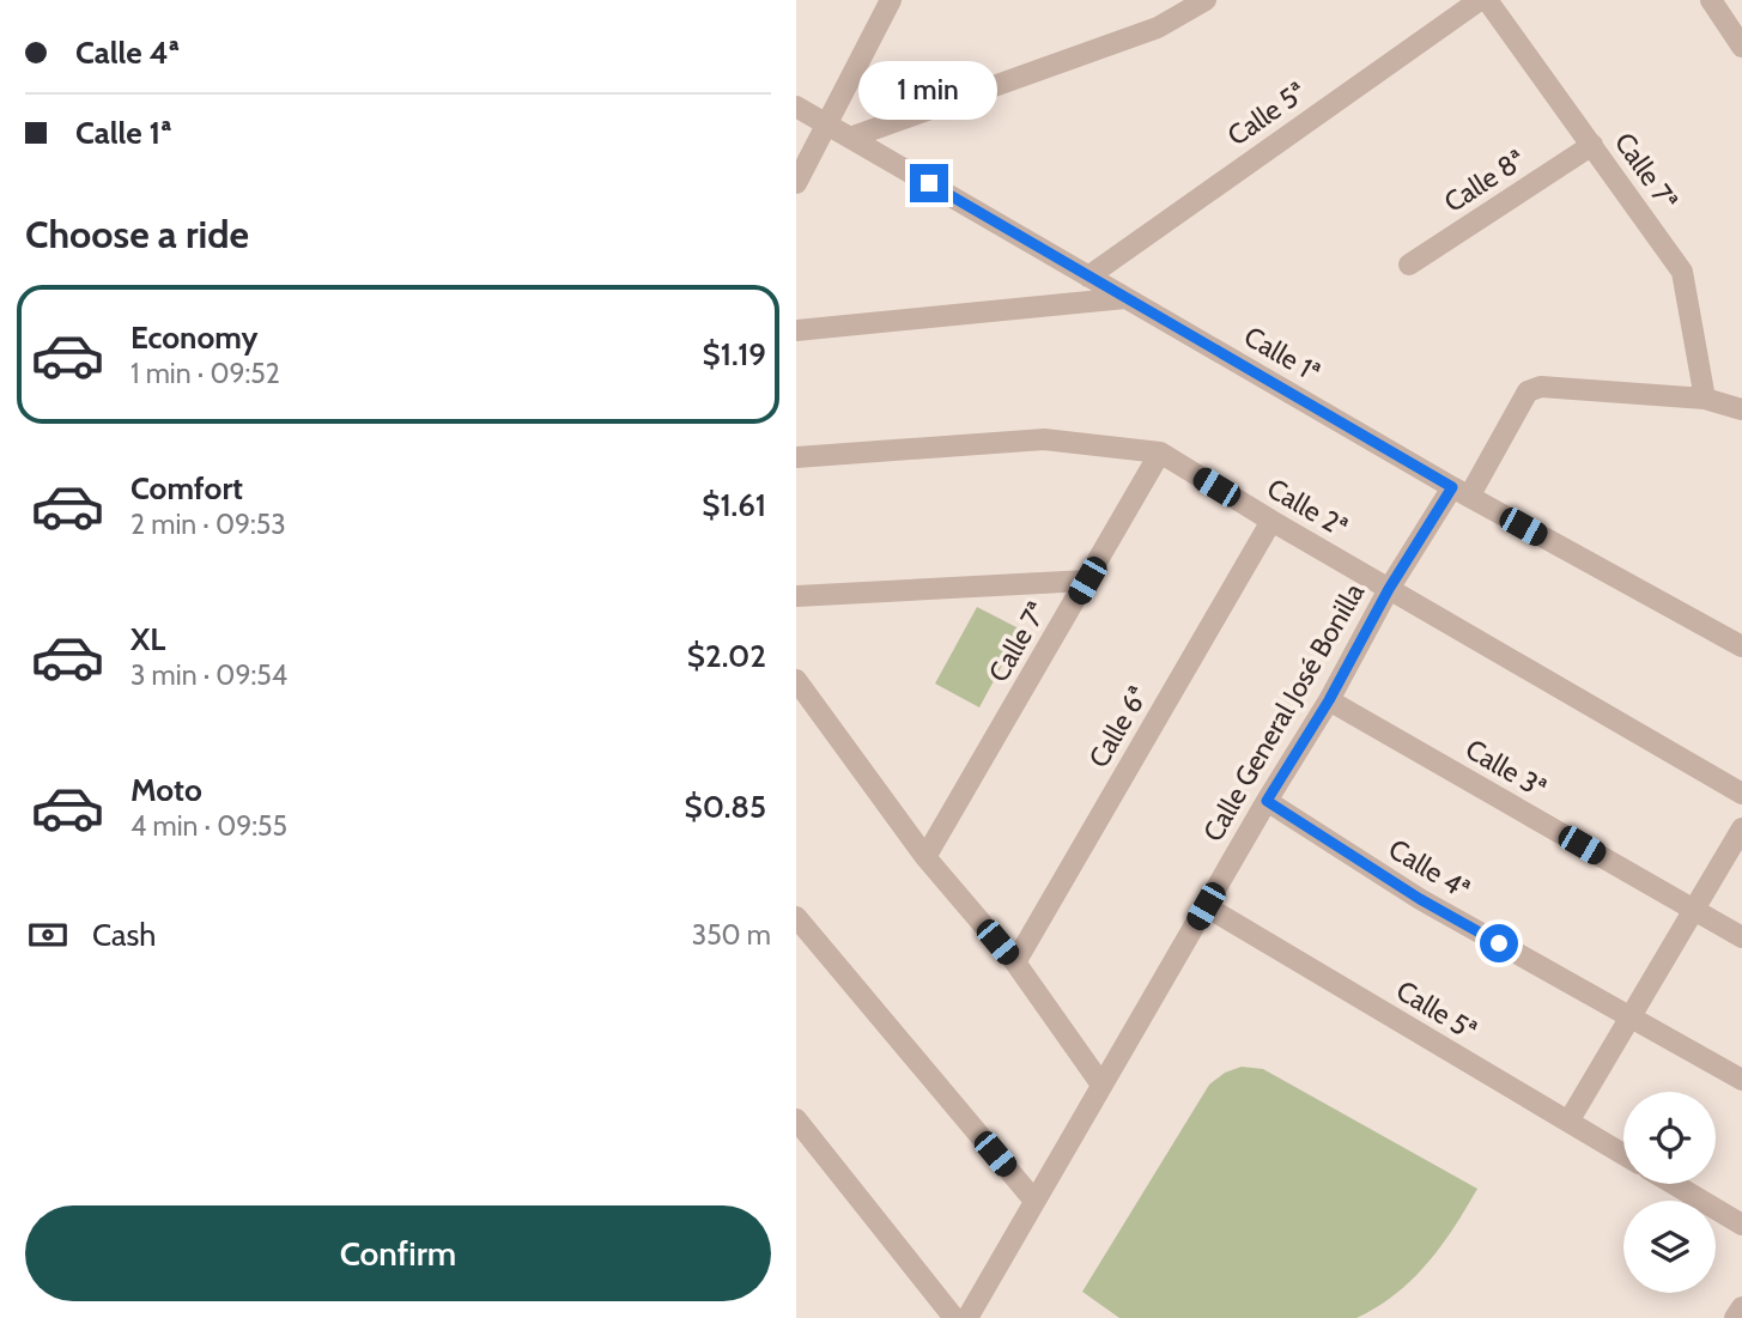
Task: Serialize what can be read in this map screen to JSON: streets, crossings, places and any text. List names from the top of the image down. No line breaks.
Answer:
{"streets":{"street":["Calle 5ª","Calle 7ª","Calle 8ª","Calle 1ª","Calle 2ª","Calle General José Bonilla","Calle 6ª","Calle 3ª","Calle 4ª"]},"crossings":[["Calle 5ª","Calle 1ª"],["Calle 5ª","Calle General José Bonilla"],["Calle 7ª","Calle 8ª"],["Calle 7ª","Calle 2ª"],["Calle 7ª","Calle General José Bonilla"],["Calle 1ª","Calle General José Bonilla"],["Calle 2ª","Calle General José Bonilla"],["Calle 2ª","Calle 6ª"],["Calle General José Bonilla","Calle 3ª"],["Calle General José Bonilla","Calle 4ª"]],"page":{"banner":["Calle 4ª","Calle 1ª"],"bubble":"1 min","heading":"Choose a ride","list":[{"name":"Economy","note":"1 min · 09:52","value":"$1.19"},{"name":"Comfort","note":"2 min · 09:53","value":"$1.61"},{"name":"XL","note":"3 min · 09:54","value":"$2.02"},{"name":"Moto","note":"4 min · 09:55","value":"$0.85"}],"pay":["Cash","350 m"],"buttons":"Confirm"}}
